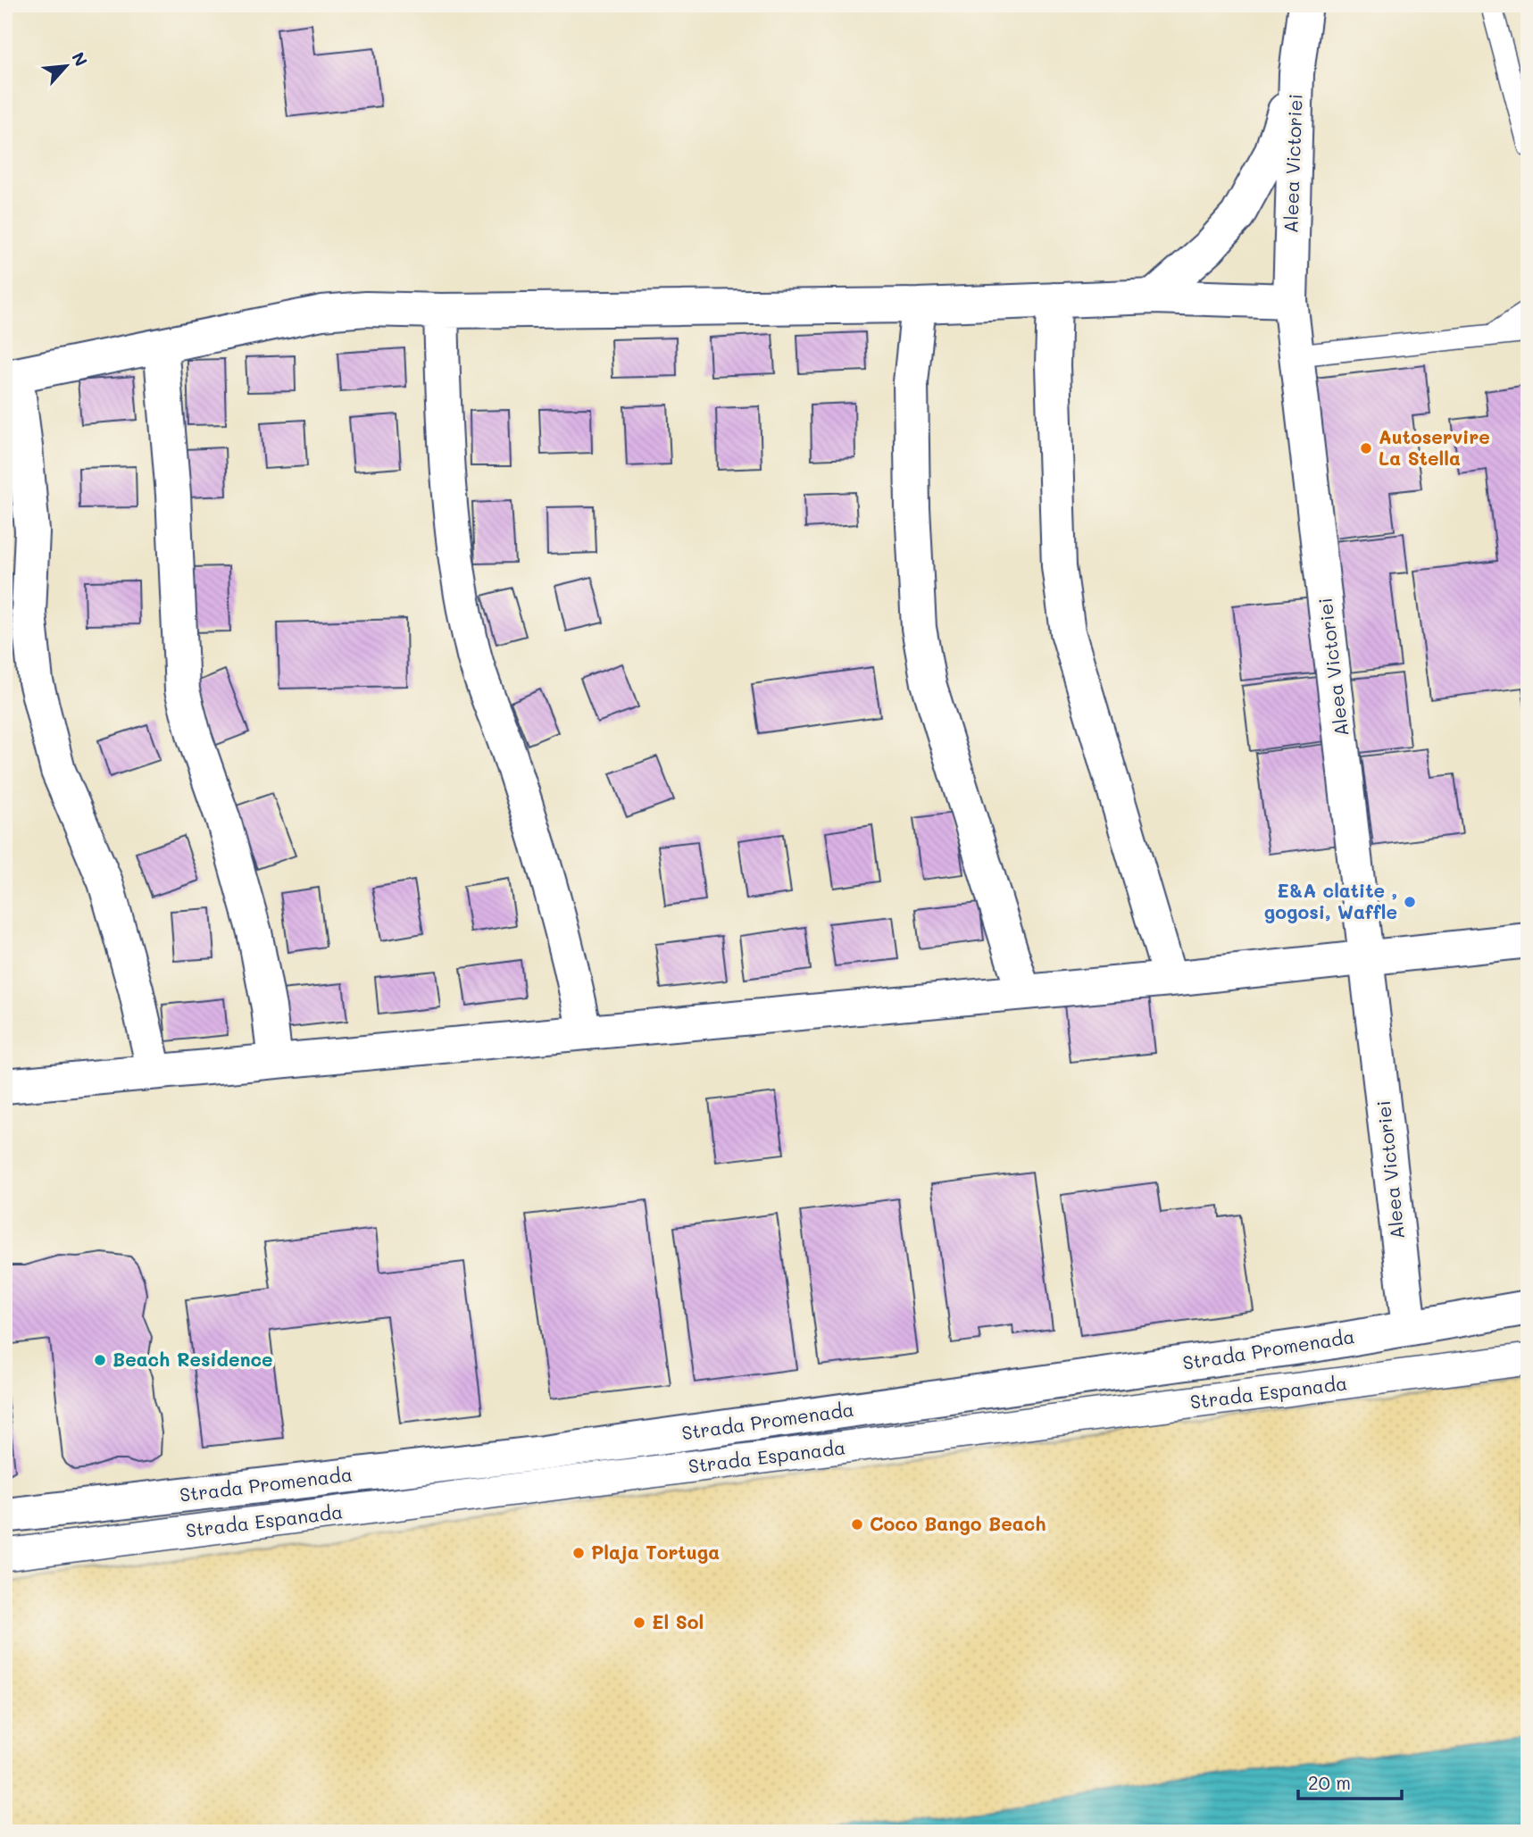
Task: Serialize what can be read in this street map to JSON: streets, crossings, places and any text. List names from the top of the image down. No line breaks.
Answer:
{"streets":{"street":["Aleea Victoriei","Strada Promenada","Strada Espanada"]},"crossings":[["Aleea Victoriei","Strada Promenada"]],"places":["Autoservire La Stella","E&A clatite , gogosi, Waffle","Beach Residence","Coco Bango Beach","Plaja Tortuga","El Sol"],"scale_bar":"20 m","north":"top right"}
